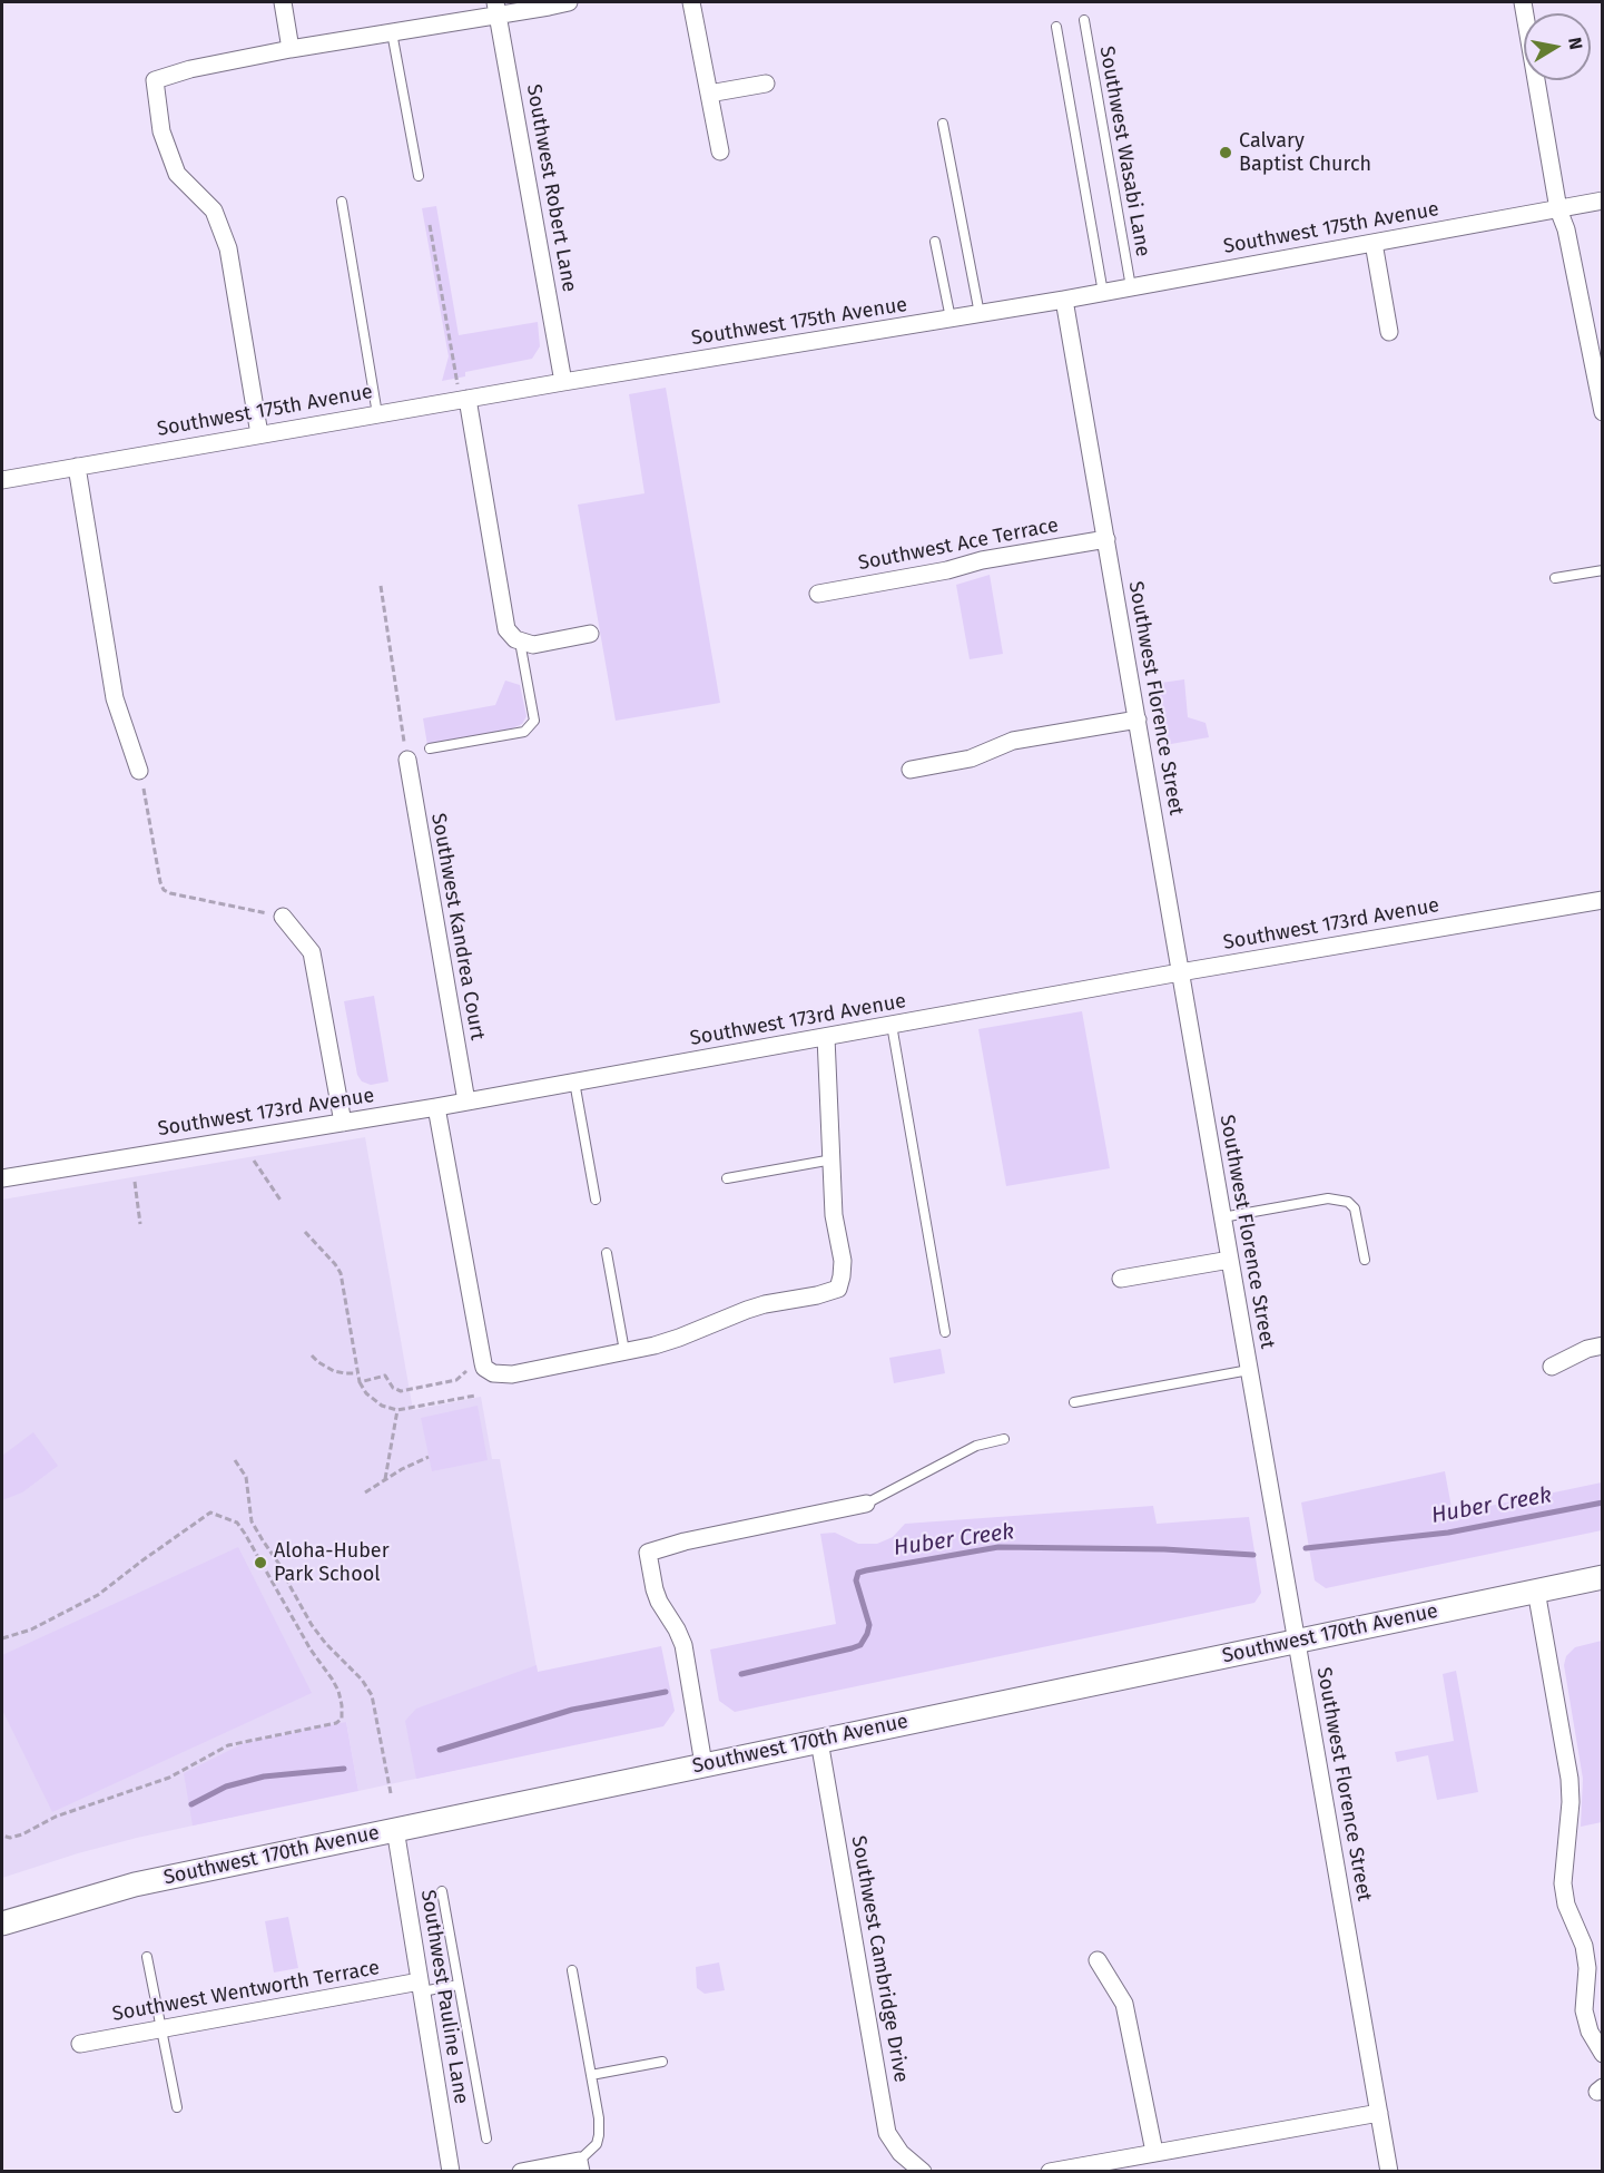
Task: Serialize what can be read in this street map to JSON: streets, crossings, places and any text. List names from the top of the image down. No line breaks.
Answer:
{"streets":{"main road":["Southwest 170th Avenue"],"street":["Southwest Robert Lane","Southwest 175th Avenue","Southwest Ace Terrace","Southwest Florence Street","Southwest 173rd Avenue","Southwest Kandrea Court","Southwest Cambridge Drive","Southwest Wentworth Terrace","Southwest Pauline Lane"],"lane":["Southwest Wasabi Lane"]},"crossings":[["Southwest Wasabi Lane","Southwest 175th Avenue"],["Southwest Robert Lane","Southwest 175th Avenue"],["Southwest 175th Avenue","Southwest Florence Street"],["Southwest Ace Terrace","Southwest Florence Street"],["Southwest Florence Street","Southwest 173rd Avenue"],["Southwest Florence Street","Southwest 170th Avenue"],["Southwest 173rd Avenue","Southwest Kandrea Court"],["Southwest 170th Avenue","Southwest Cambridge Drive"],["Southwest 170th Avenue","Southwest Pauline Lane"],["Southwest Wentworth Terrace","Southwest Pauline Lane"]],"water":["Huber Creek"],"places":["Calvary Baptist Church","Aloha-Huber Park School"],"north":"right"}
